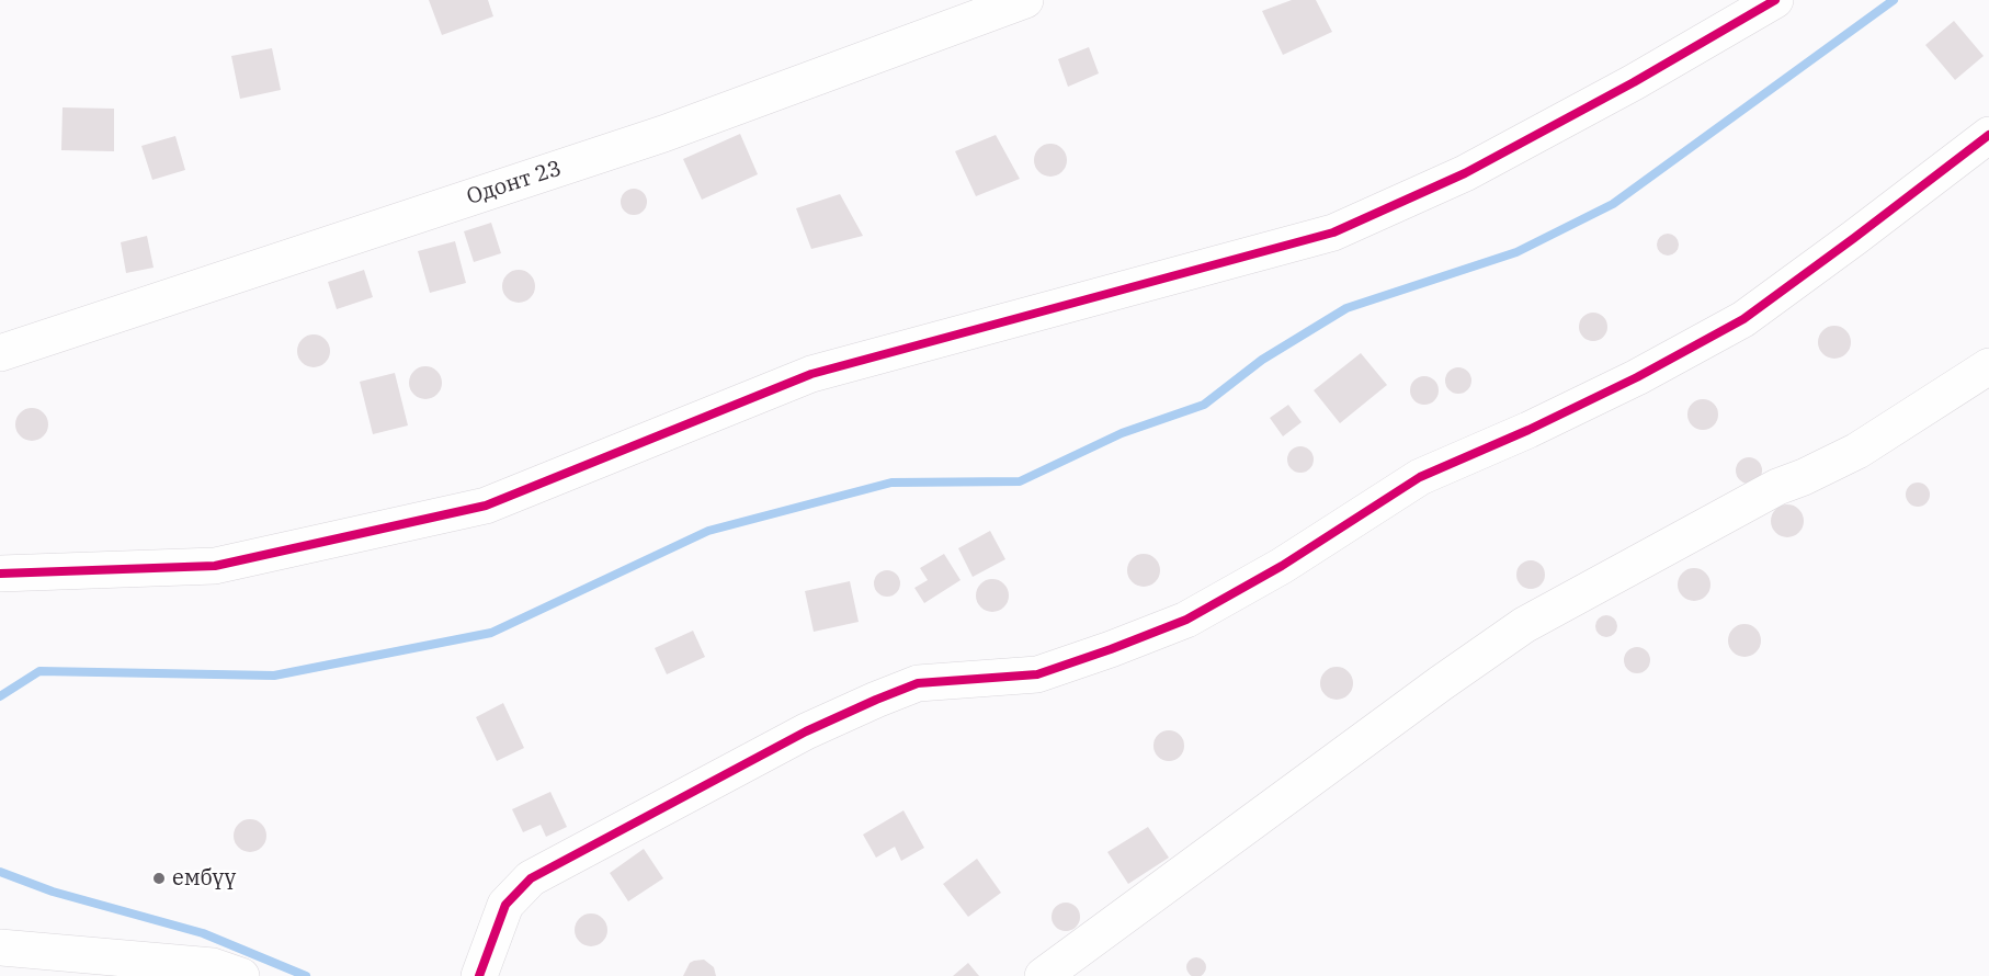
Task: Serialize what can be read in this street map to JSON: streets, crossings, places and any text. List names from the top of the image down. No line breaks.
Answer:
{"streets":{"street":["Одонт 23"]},"places":["ембүү"]}
